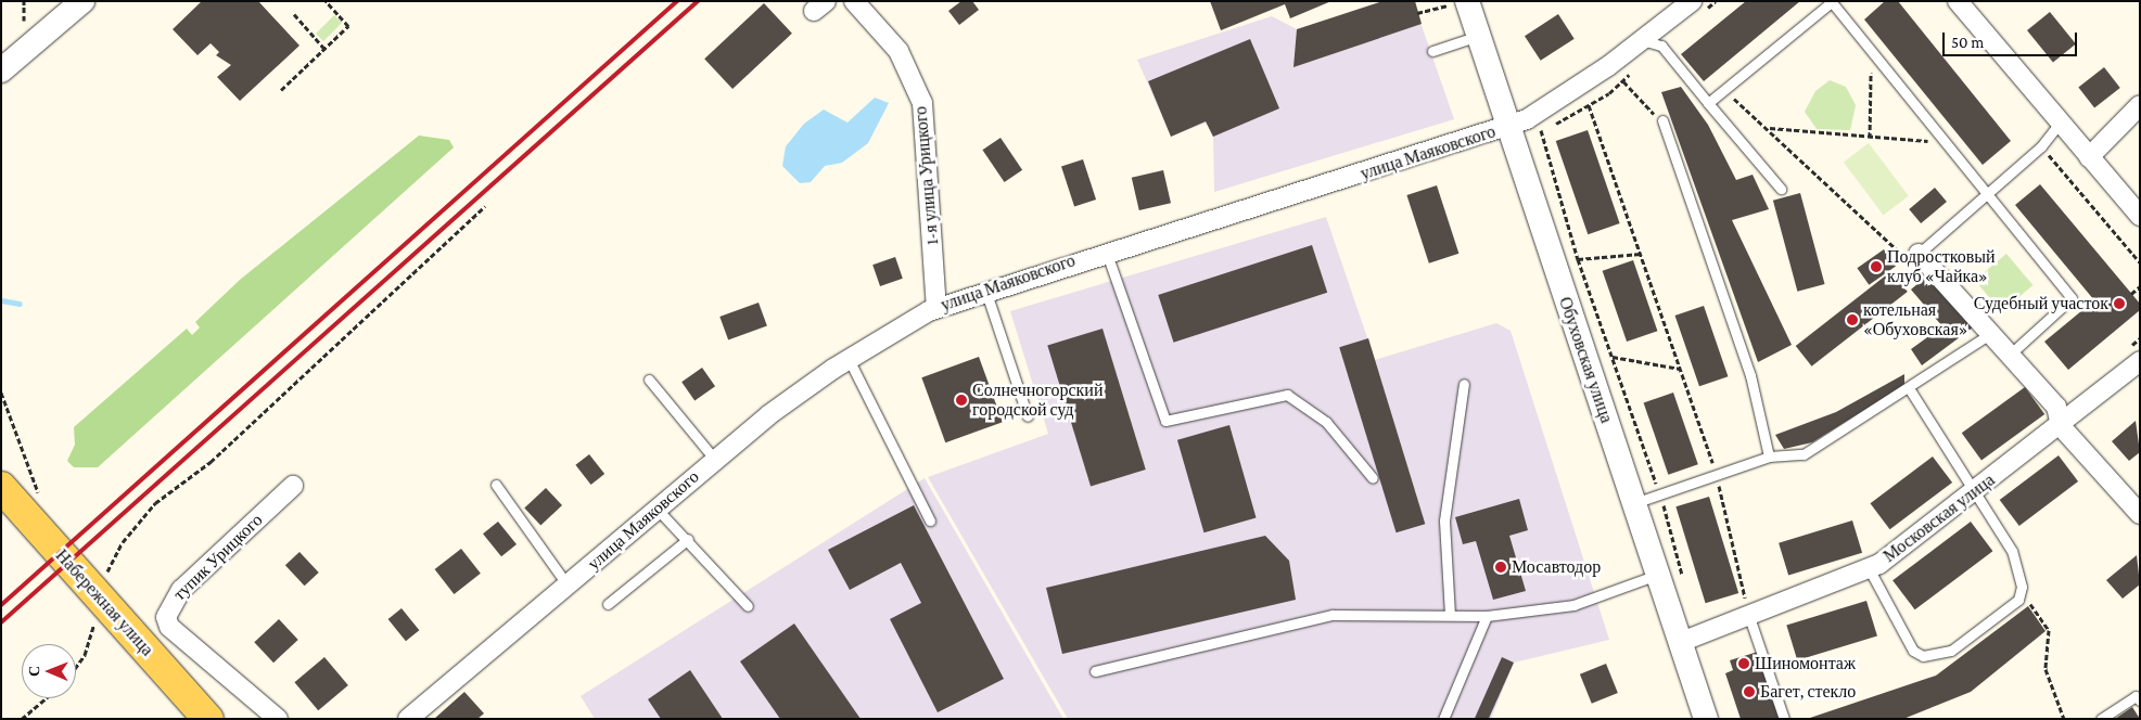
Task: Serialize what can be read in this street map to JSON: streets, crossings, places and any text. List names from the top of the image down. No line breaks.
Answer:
{"streets":{"main road":["Набережная улица"],"street":["улица Маяковского","1-я улица Урицкого","Обуховская улица","Московская улица","тупик Урицкого"]},"crossings":[["улица Маяковского","1-я улица Урицкого"],["улица Маяковского","Обуховская улица"],["Обуховская улица","Московская улица"]],"places":["Подростковый клуб «Чайка»","Судебный участок","котельная «Обуховская»","Солнечногорский городской суд","Мосавтодор","Шиномонтаж","Багет, стекло"],"scale_bar":"50 m","north":"left"}
